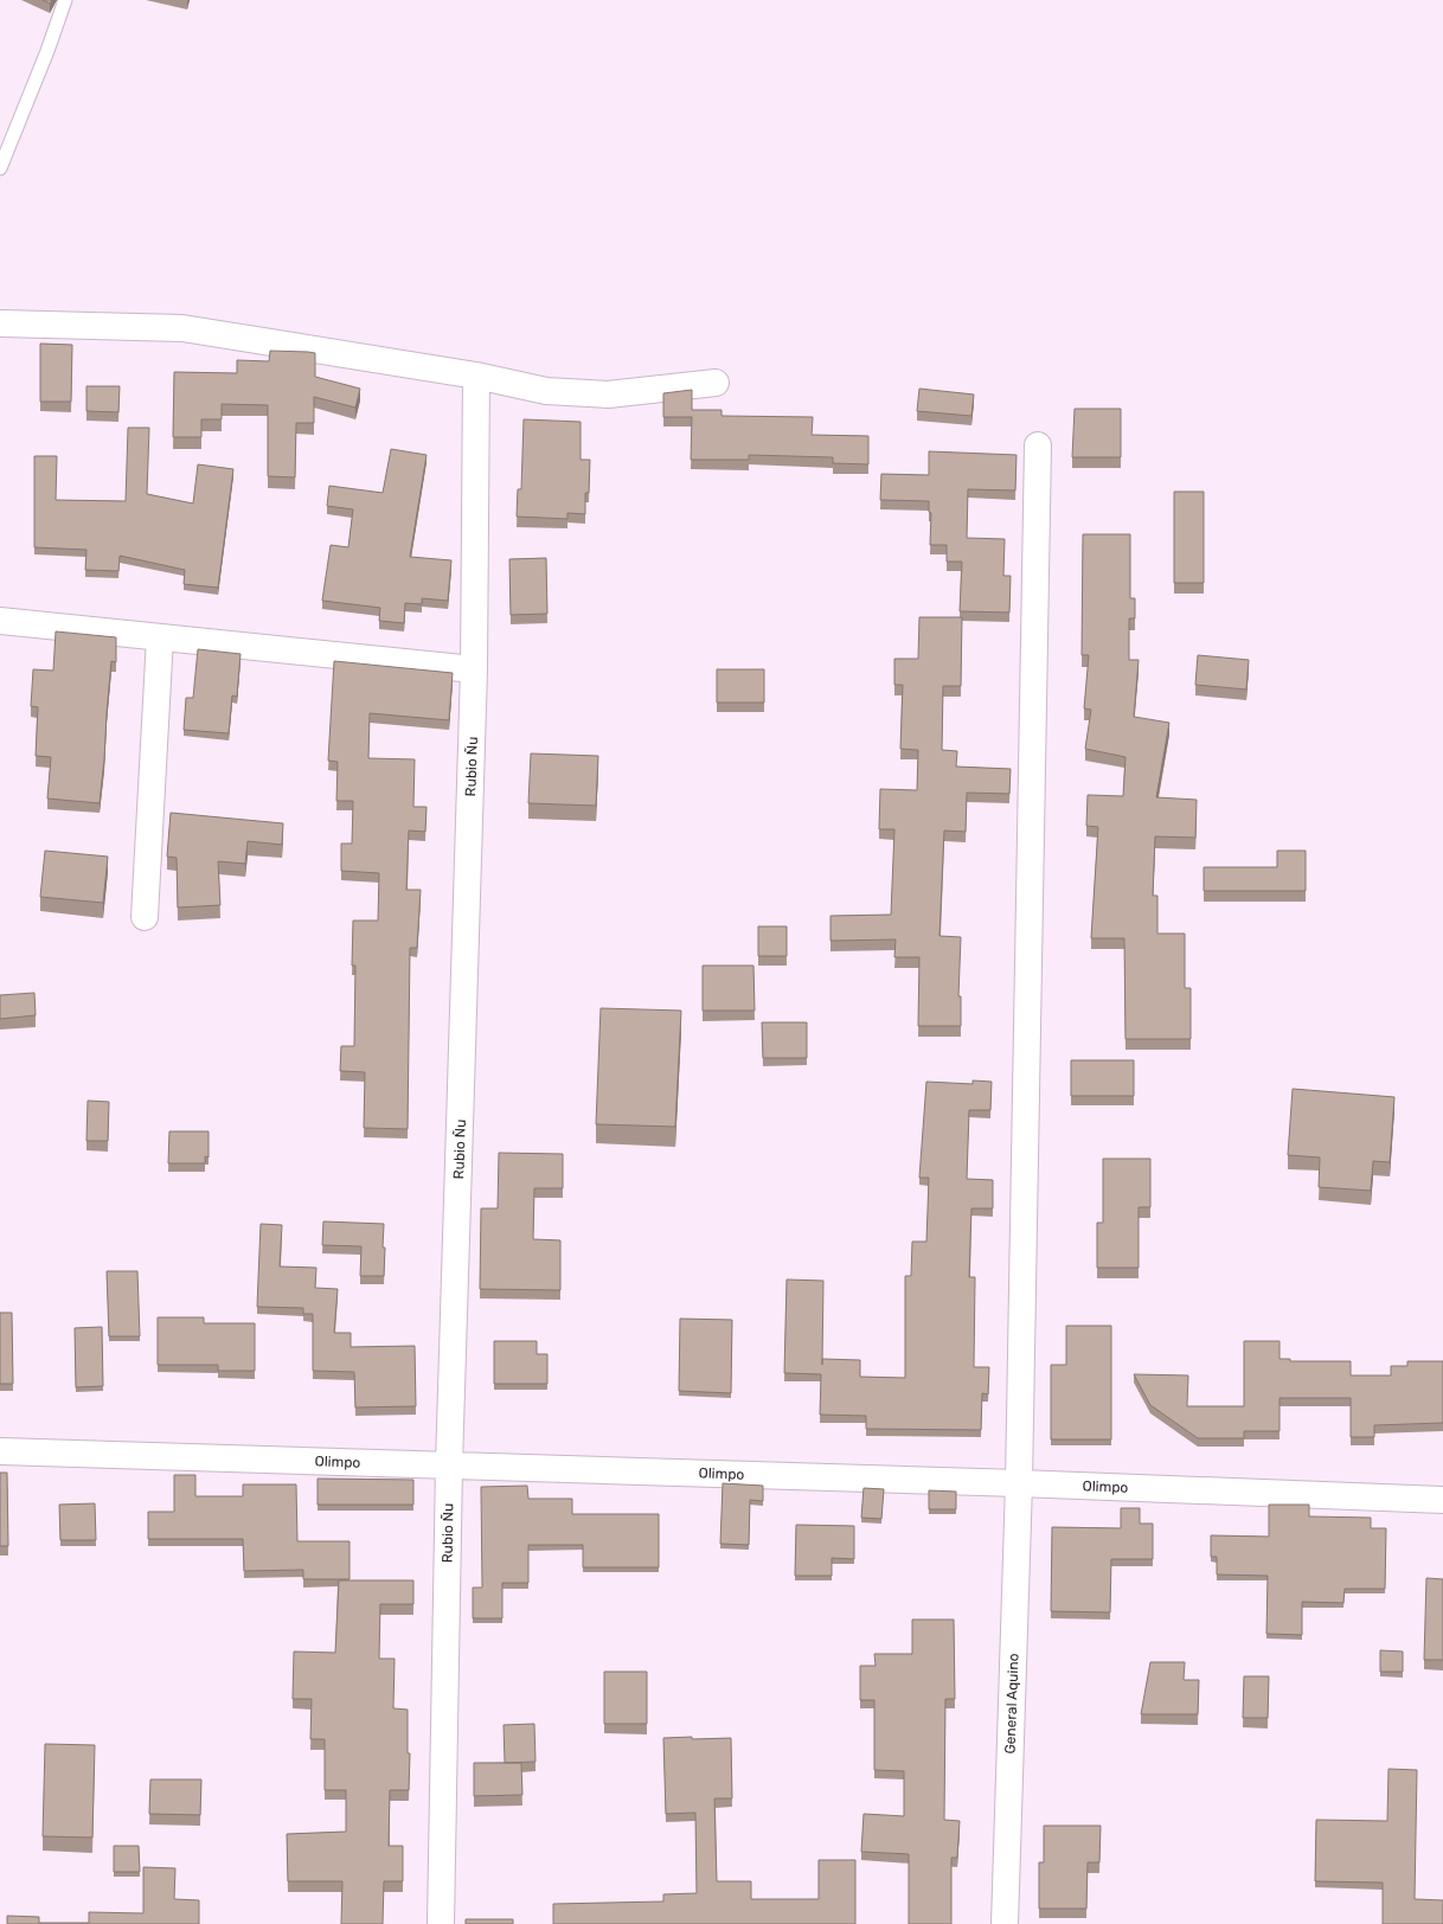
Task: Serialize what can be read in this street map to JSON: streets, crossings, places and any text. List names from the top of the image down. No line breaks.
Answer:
{"streets":{"street":["Rubio Ñu","Olimpo","General Aquino"]},"crossings":[["Rubio Ñu","Olimpo"],["Olimpo","General Aquino"]]}
